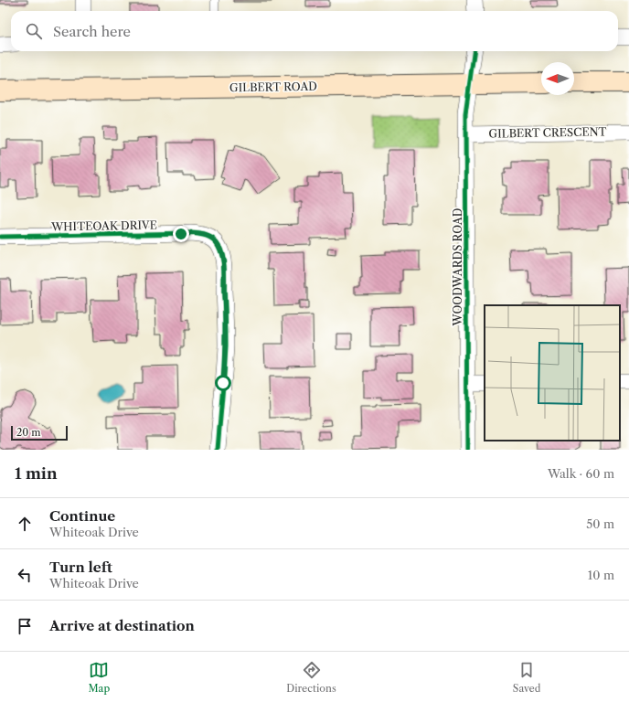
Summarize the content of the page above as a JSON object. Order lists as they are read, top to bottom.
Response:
{
  "streets": {
    "main road": ["GILBERT ROAD"],
    "street": ["GILBERT CRESCENT", "WHITEOAK DRIVE", "WOODWARDS ROAD"]
  },
  "crossings": [
    ["GILBERT ROAD", "WOODWARDS ROAD"],
    ["GILBERT CRESCENT", "WOODWARDS ROAD"]
  ],
  "scale_bar": "20 m",
  "north": "left",
  "page": {
    "search": "Search here",
    "scale": "20 m",
    "heading": ["1 min", "Walk · 60 m"],
    "list": [
      ["Continue", "Whiteoak Drive", "50 m"],
      ["Turn left", "Whiteoak Drive", "10 m"],
      "Arrive at destination"
    ],
    "nav": ["Map", "Directions", "Saved"]
  }
}
